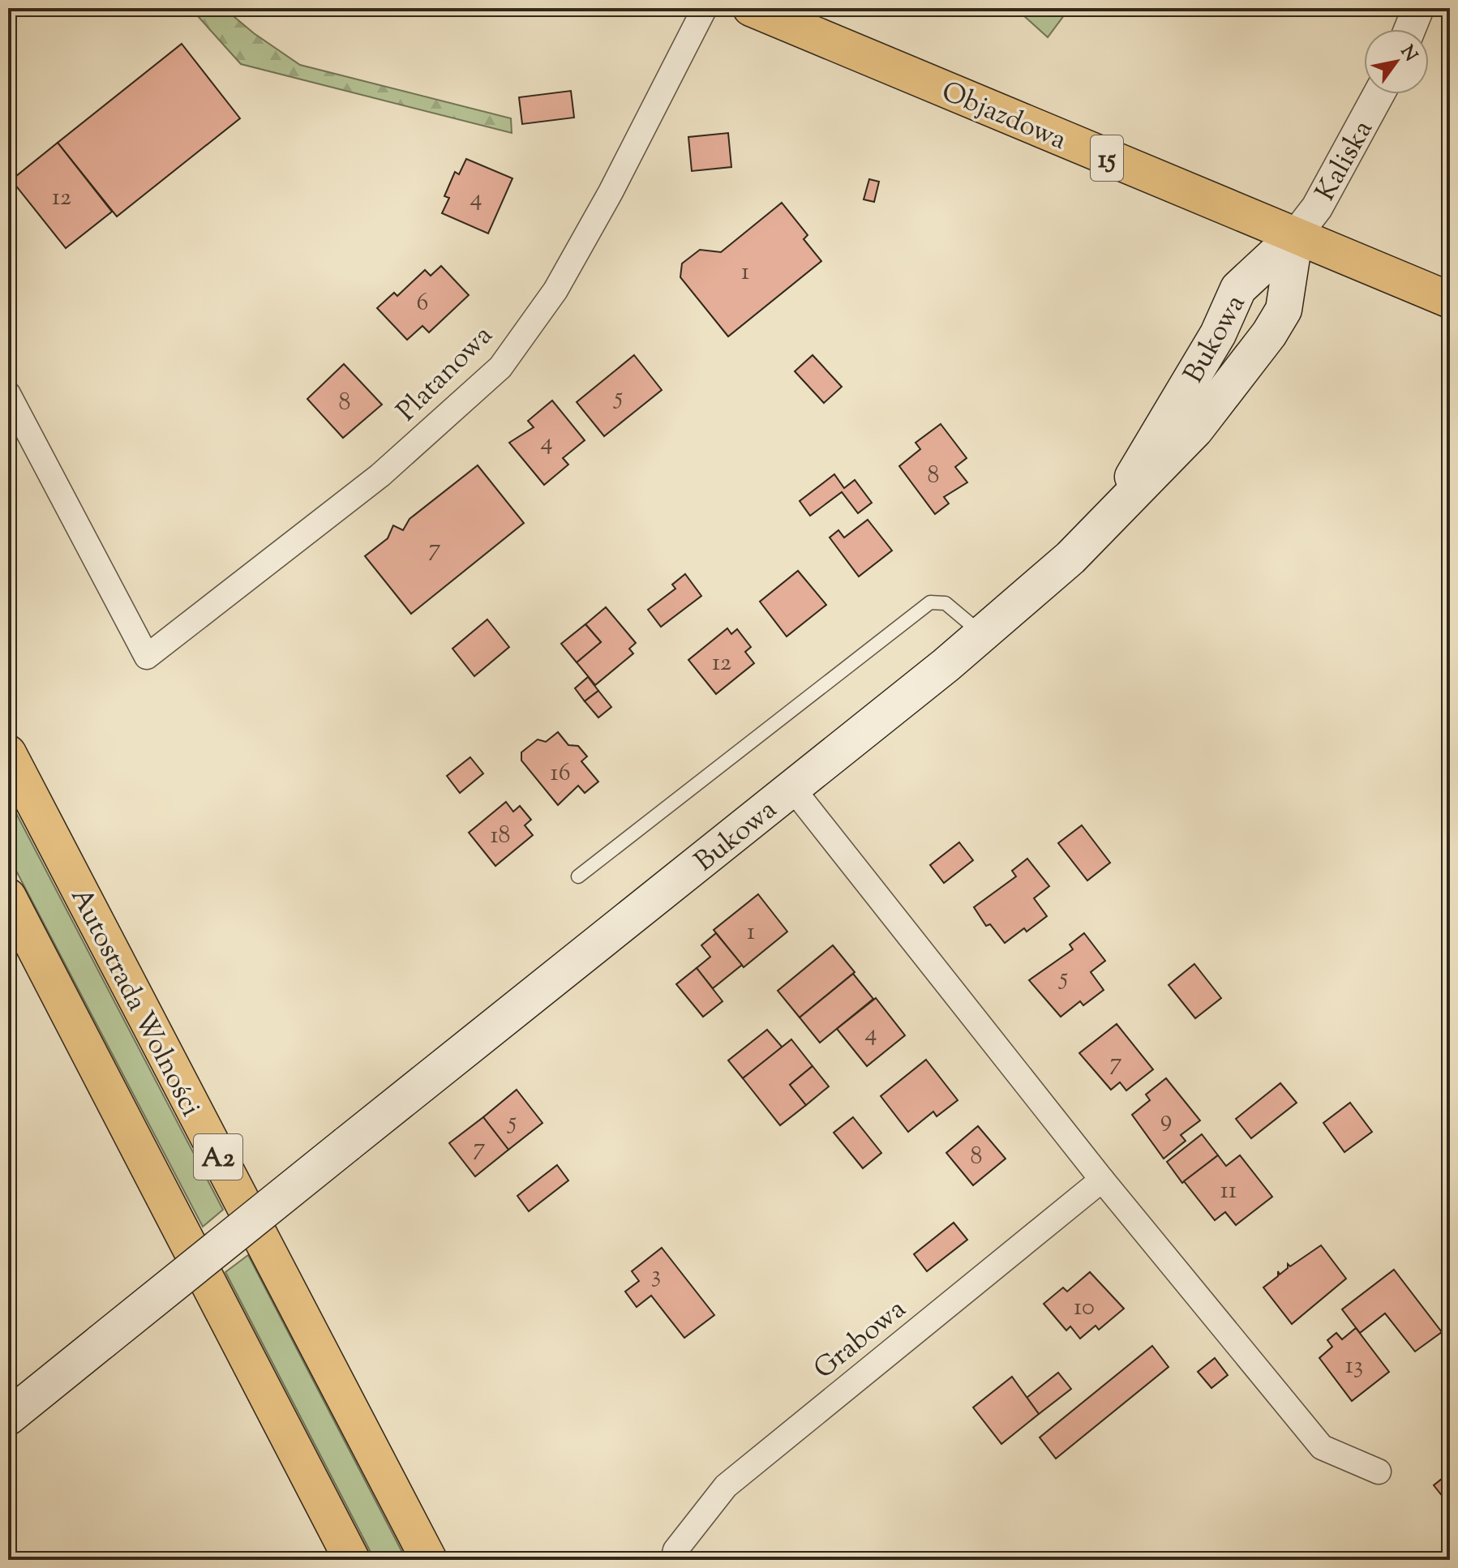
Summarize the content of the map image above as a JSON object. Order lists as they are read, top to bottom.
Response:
{
  "streets": {
    "main road": [
      "Objazdowa",
      "15",
      "Bukowa",
      "Autostrada Wolności",
      "A2"
    ],
    "street": ["Kaliska", "Platanowa", "Grabowa"]
  },
  "crossings": [
    ["Objazdowa", "15"],
    ["Objazdowa", "Kaliska"],
    ["Objazdowa", "Bukowa"],
    ["15", "Kaliska"],
    ["15", "Bukowa"],
    ["Kaliska", "Bukowa"]
  ],
  "house_numbers": [
    "12",
    "4",
    "1",
    "6",
    "5",
    "8",
    "4",
    "8",
    "7",
    "12",
    "16",
    "18",
    "1",
    "5",
    "4",
    "7",
    "9",
    "5",
    "7",
    "8",
    "11",
    "3",
    "10",
    "13"
  ],
  "north": "top right"
}
